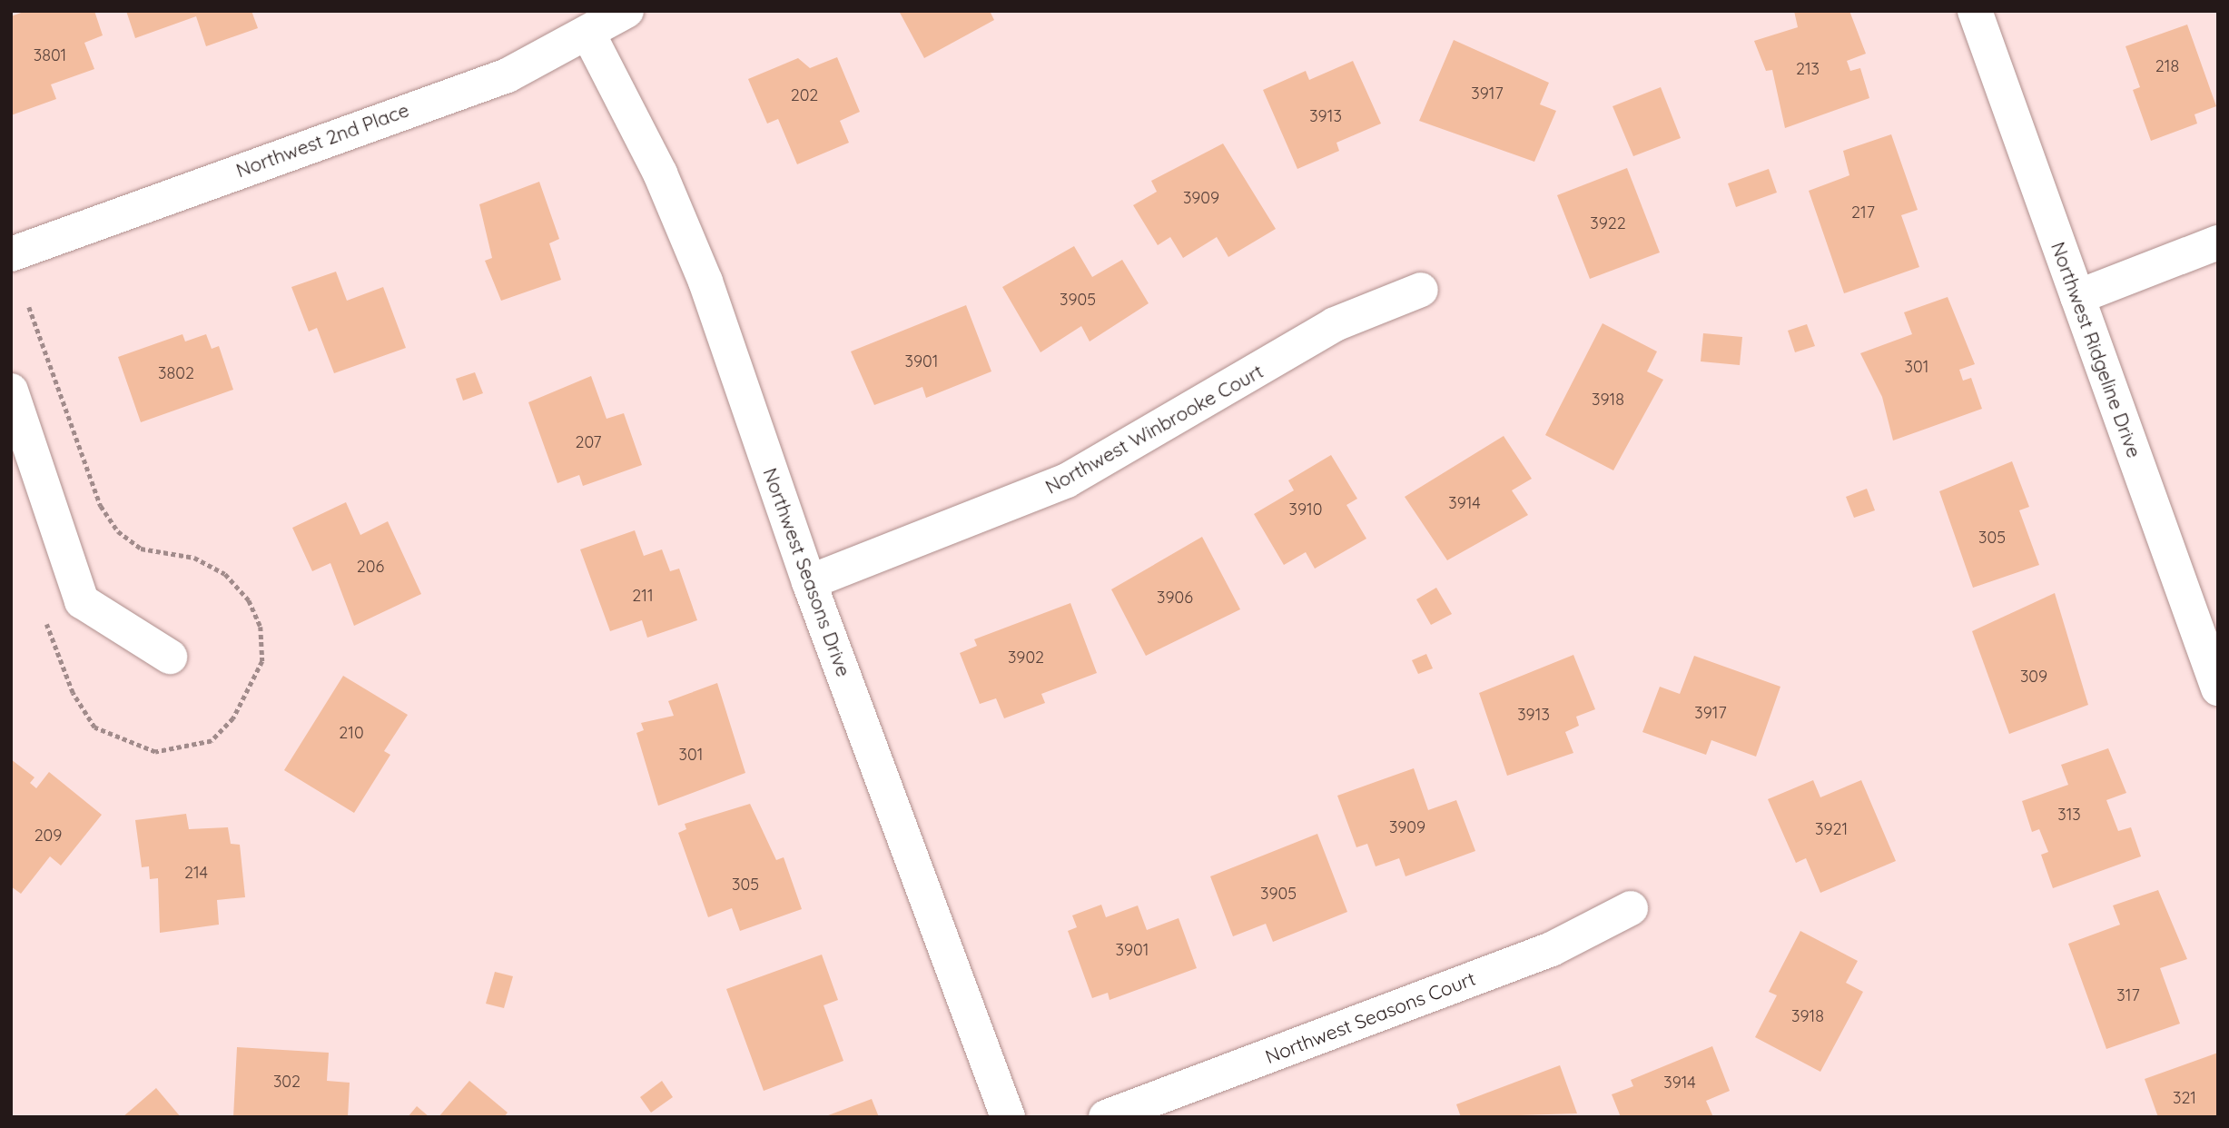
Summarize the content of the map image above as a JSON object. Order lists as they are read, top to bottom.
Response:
{
  "streets": {
    "street": [
      "Northwest 2nd Place",
      "Northwest Ridgeline Drive",
      "Northwest Winbrooke Court",
      "Northwest Seasons Drive",
      "Northwest Seasons Court"
    ]
  },
  "crossings": [
    ["Northwest 2nd Place", "Northwest Seasons Drive"],
    ["Northwest Winbrooke Court", "Northwest Seasons Drive"]
  ],
  "house_numbers": [
    "3801",
    "218",
    "213",
    "3917",
    "202",
    "3913",
    "3909",
    "217",
    "3922",
    "3905",
    "3901",
    "301",
    "3802",
    "3918",
    "207",
    "3914",
    "3910",
    "305",
    "206",
    "211",
    "3906",
    "3902",
    "309",
    "3917",
    "3913",
    "210",
    "301",
    "313",
    "3909",
    "3921",
    "209",
    "214",
    "305",
    "3905",
    "3901",
    "317",
    "3918",
    "302",
    "3914",
    "321"
  ]
}
